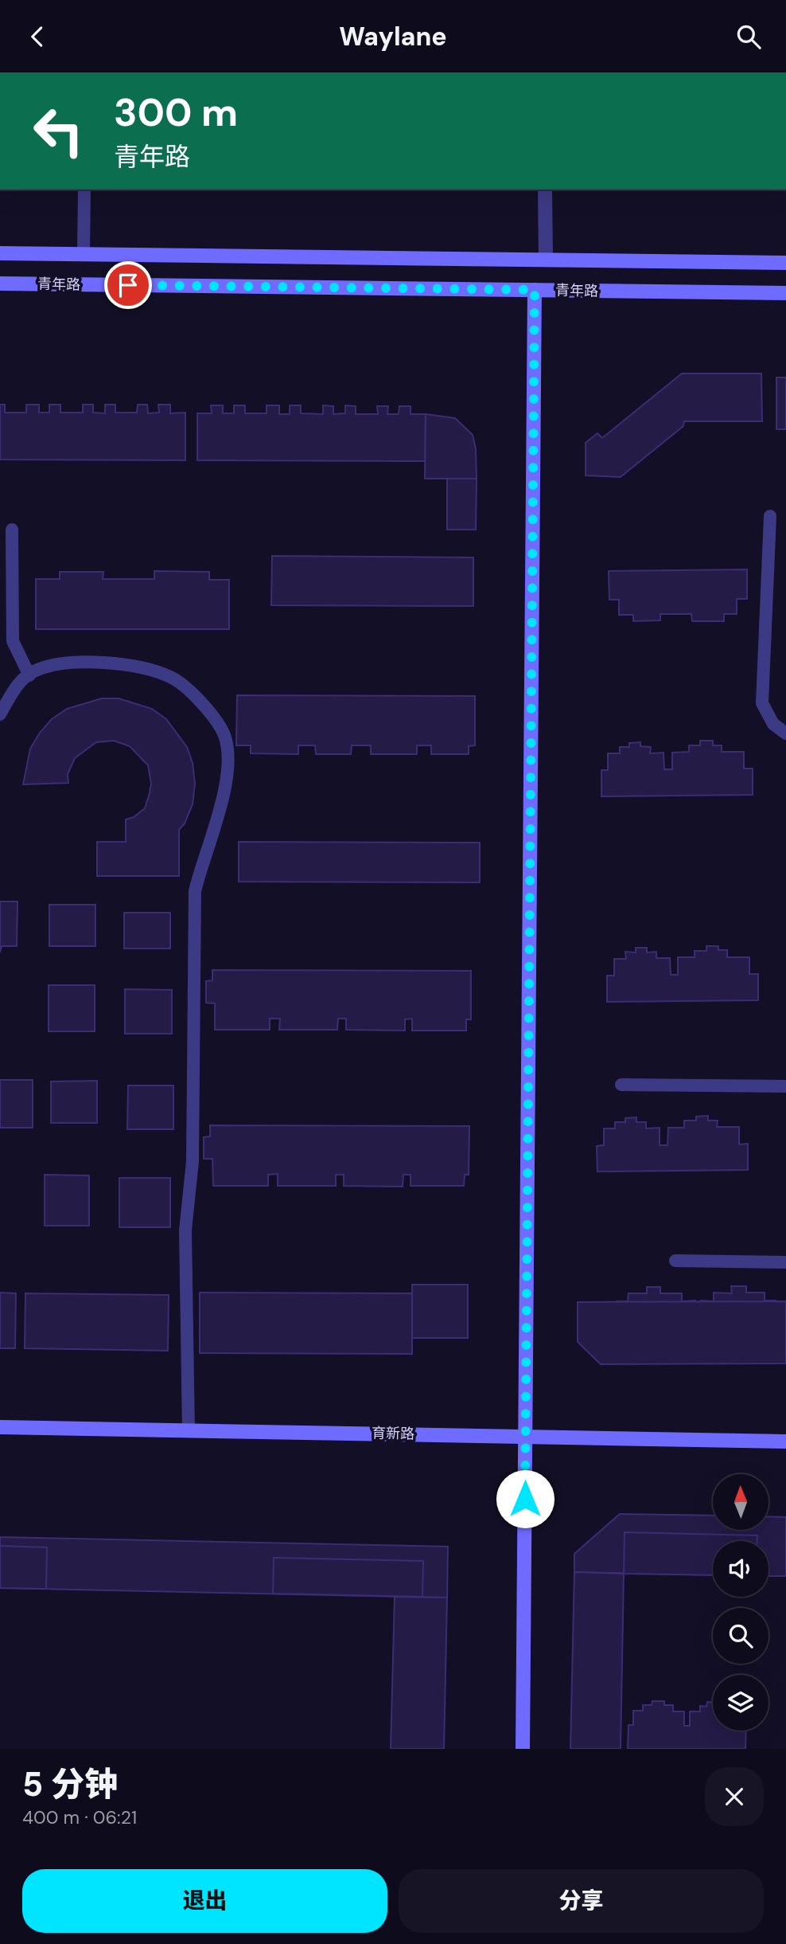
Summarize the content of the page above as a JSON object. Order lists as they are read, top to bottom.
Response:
{
  "streets": {
    "street": ["青年路", "育新路"]
  },
  "north": "top",
  "page": {
    "header": "Waylane",
    "turn": ["300 m", "青年路"],
    "heading": ["5 分钟", "400 m · 06:21"],
    "buttons": ["退出", "分享"]
  }
}
